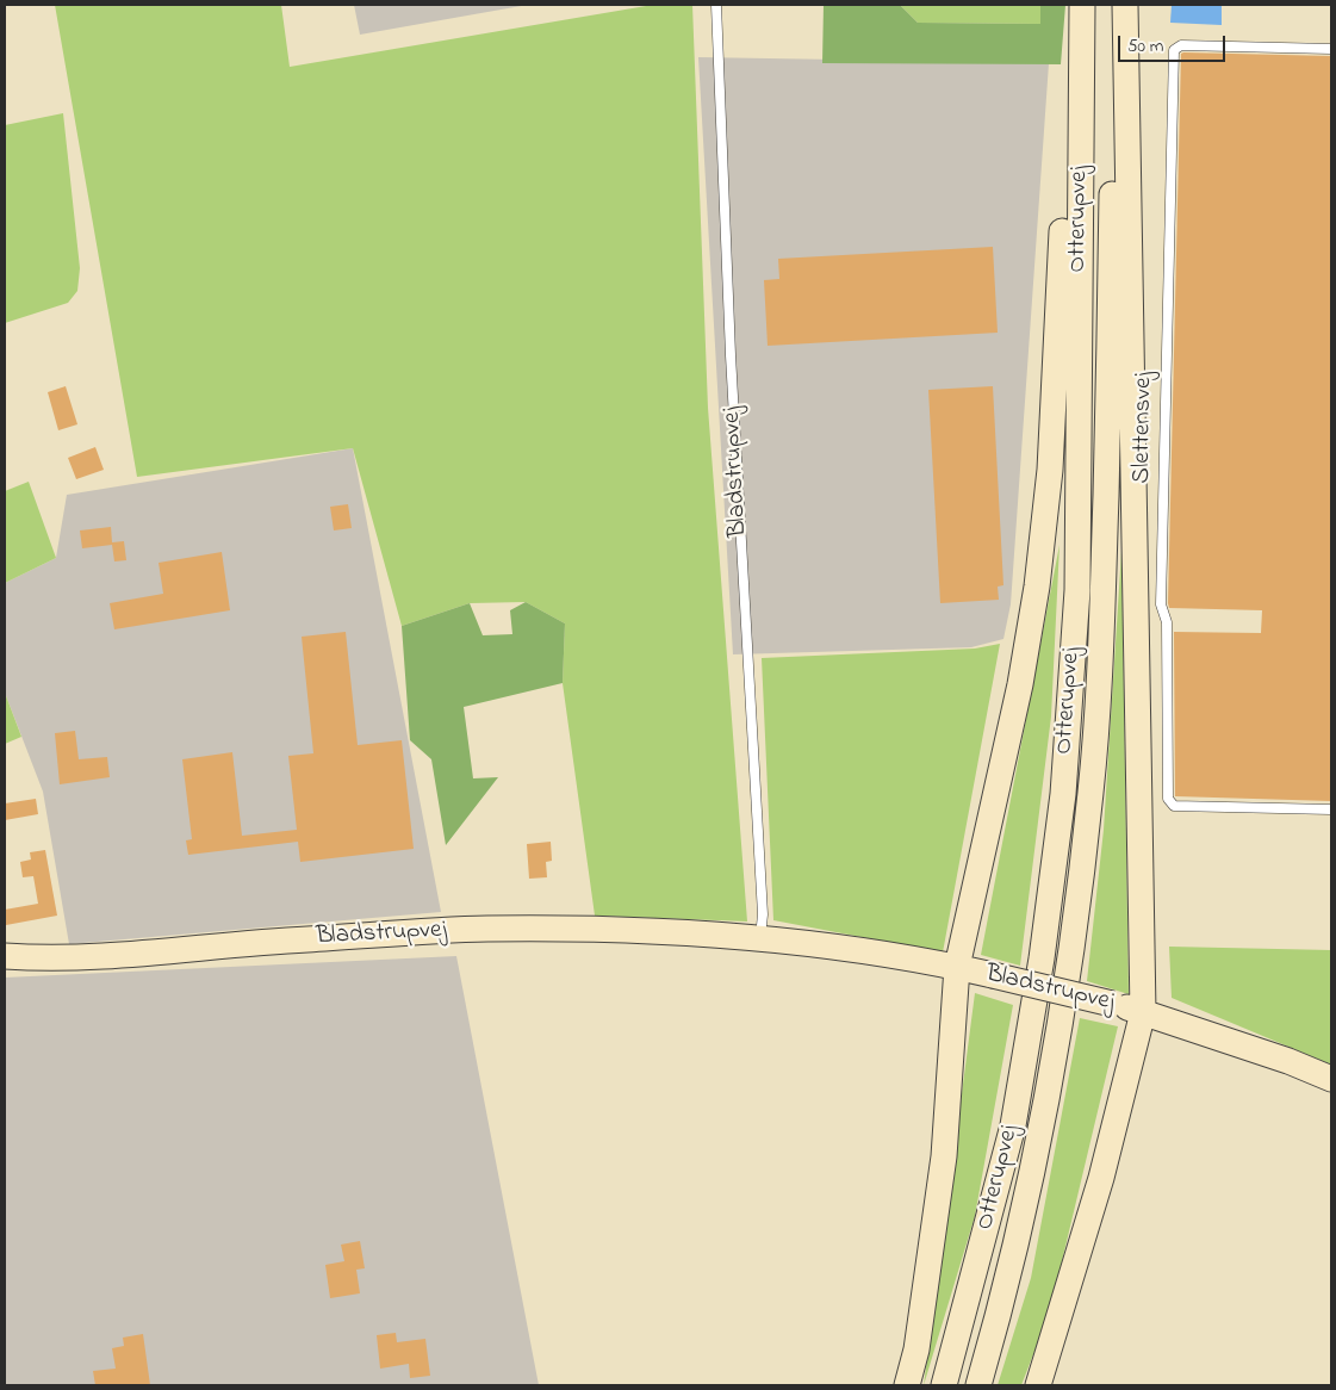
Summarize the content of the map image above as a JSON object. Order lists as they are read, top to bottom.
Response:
{
  "streets": {
    "main road": ["Otterupvej", "Bladstrupvej"],
    "lane": ["Slettensvej"]
  },
  "scale_bar": "50 m"
}
